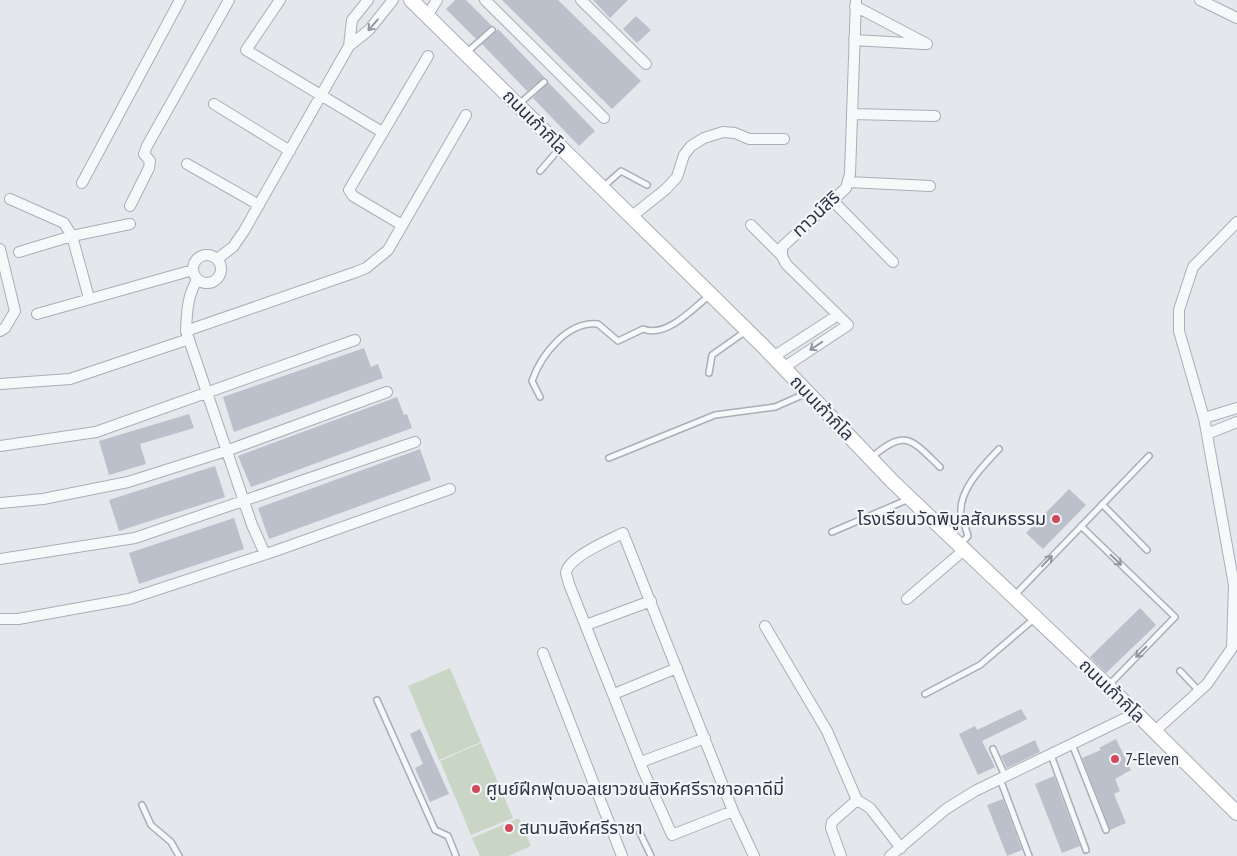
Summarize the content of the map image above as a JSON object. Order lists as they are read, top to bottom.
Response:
{
  "streets": {
    "main road": ["ถนนเก้ากิโล"],
    "street": ["ทาวน์สิริ"]
  },
  "crossings": [
    ["ถนนเก้ากิโล", "ทาวน์สิริ"]
  ],
  "places": [
    "โรงเรียนวัดพิบูลสัณหธรรม",
    "7-Eleven",
    "ศูนย์ฝีกฟุตบอลเยาวชนสิงห์ศรีราชาอคาดีมี่",
    "สนามสิงห์ศรีราชา"
  ]
}
